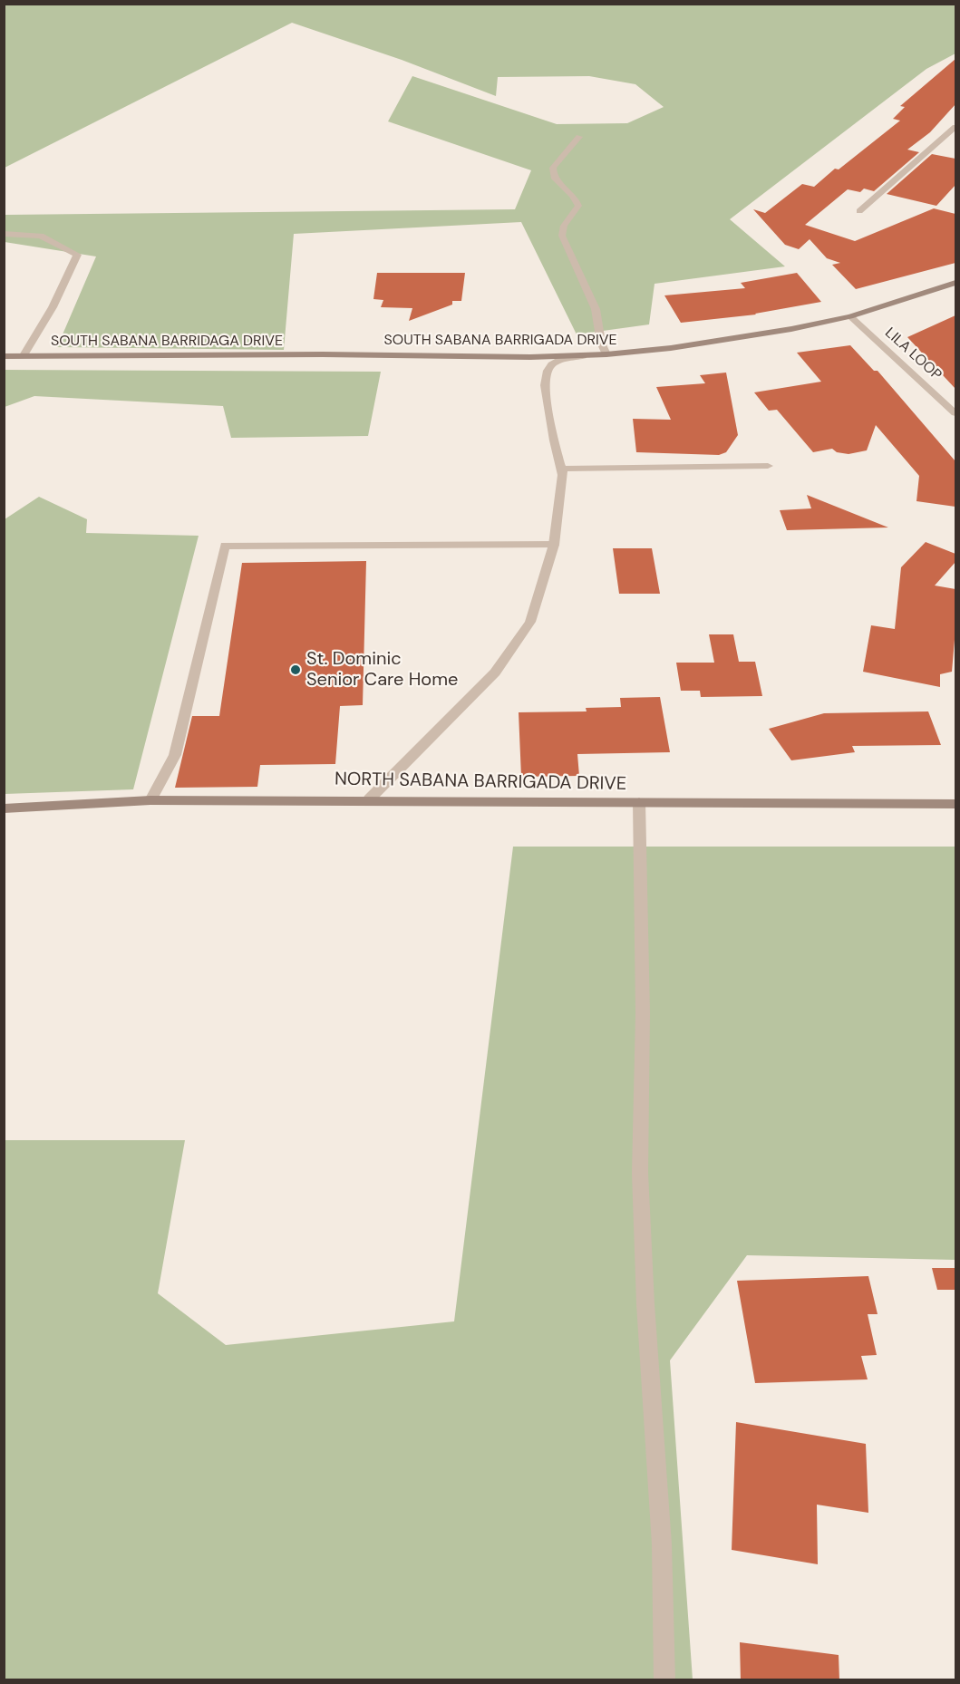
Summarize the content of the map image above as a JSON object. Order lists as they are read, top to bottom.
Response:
{
  "streets": {
    "main road": ["SOUTH SABANA BARRIGADA DRIVE", "SOUTH SABANA BARRIDAGA DRIVE", "NORTH SABANA BARRIGADA DRIVE"],
    "street": ["LILA LOOP"]
  },
  "crossings": [
    ["SOUTH SABANA BARRIGADA DRIVE", "SOUTH SABANA BARRIDAGA DRIVE"],
    ["SOUTH SABANA BARRIGADA DRIVE", "LILA LOOP"]
  ],
  "places": ["St. Dominic Senior Care Home"]
}
